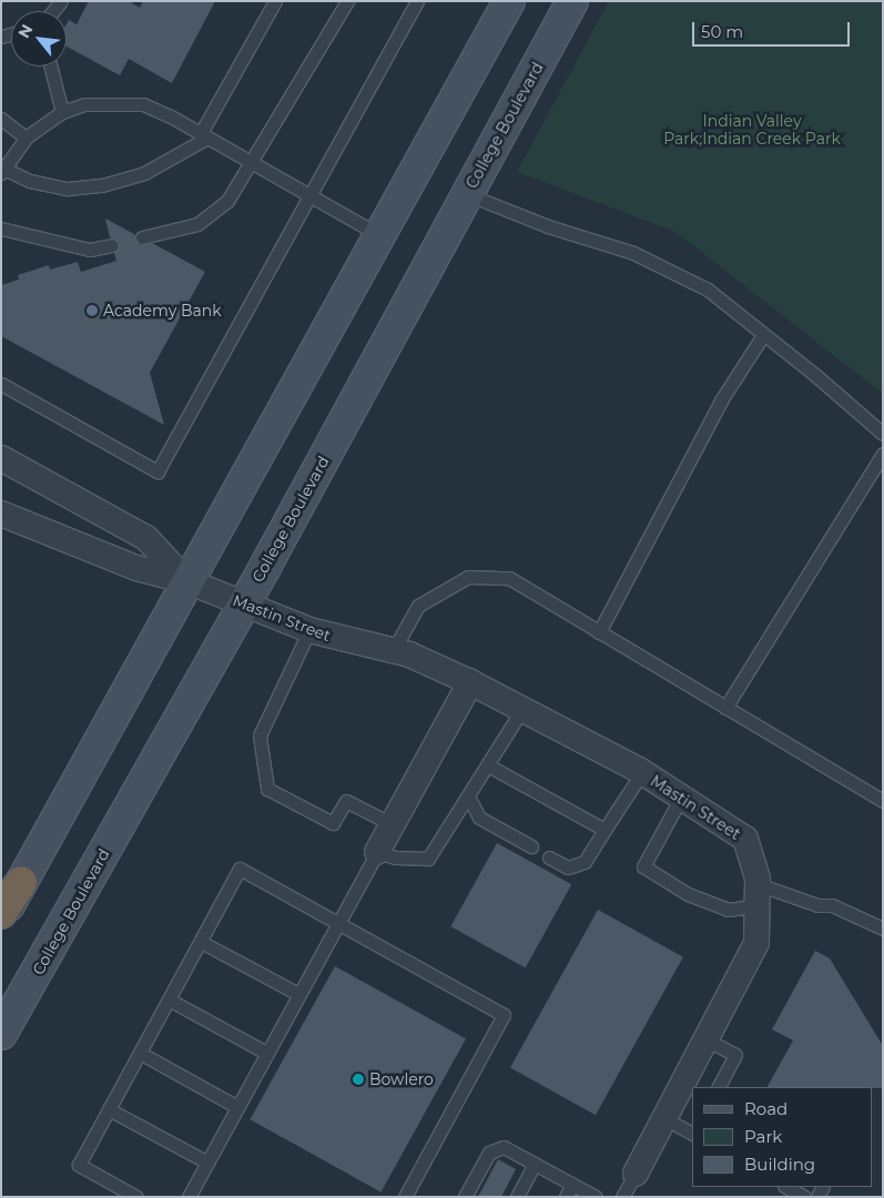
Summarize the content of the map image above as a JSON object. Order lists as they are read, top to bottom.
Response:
{
  "streets": {
    "main road": ["College Boulevard"],
    "street": ["Mastin Street"]
  },
  "crossings": [
    ["College Boulevard", "Mastin Street"]
  ],
  "parks": ["Indian Valley Park;Indian Creek Park"],
  "places": ["Academy Bank", "Bowlero"],
  "legend": ["Road", "Park", "Building"],
  "scale_bar": "50 m",
  "north": "top left"
}
